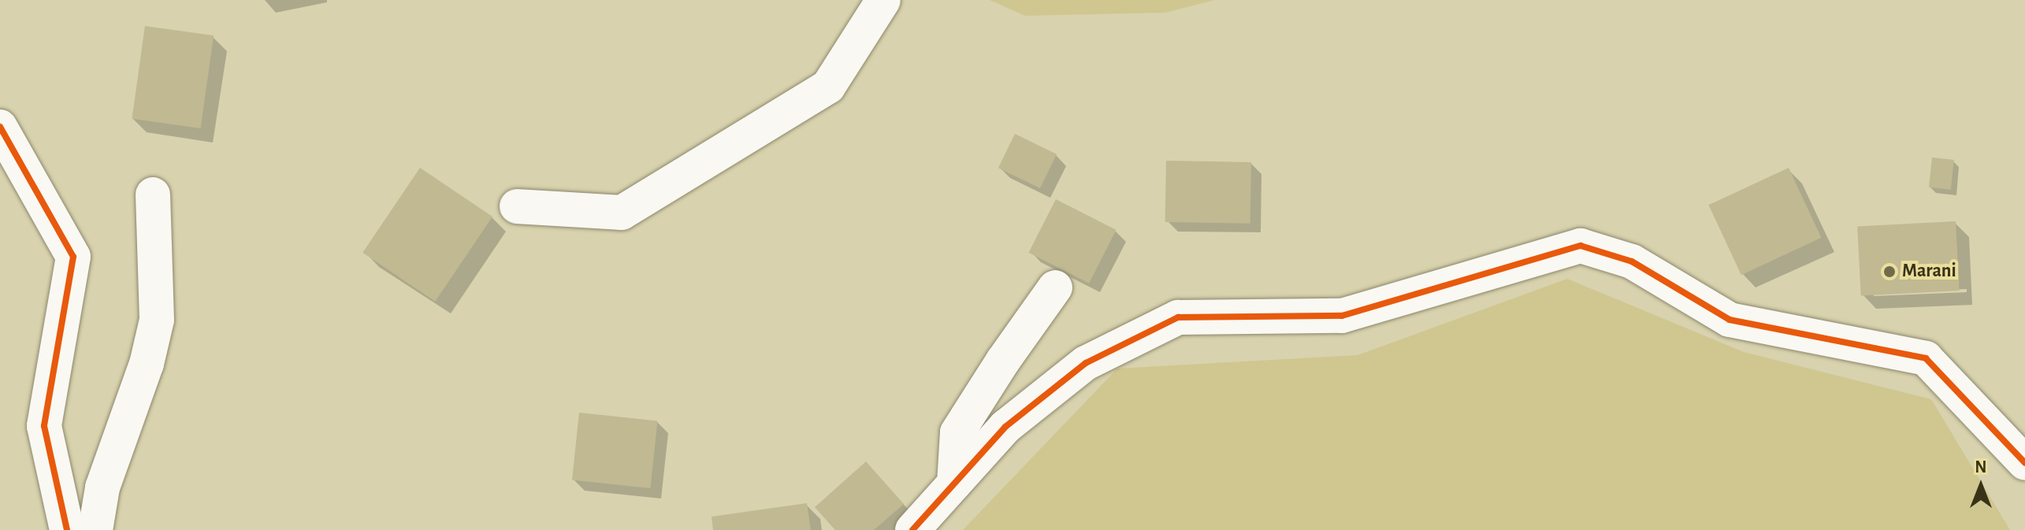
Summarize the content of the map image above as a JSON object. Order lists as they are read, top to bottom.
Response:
{
  "places": ["Marani"],
  "north": "top"
}
